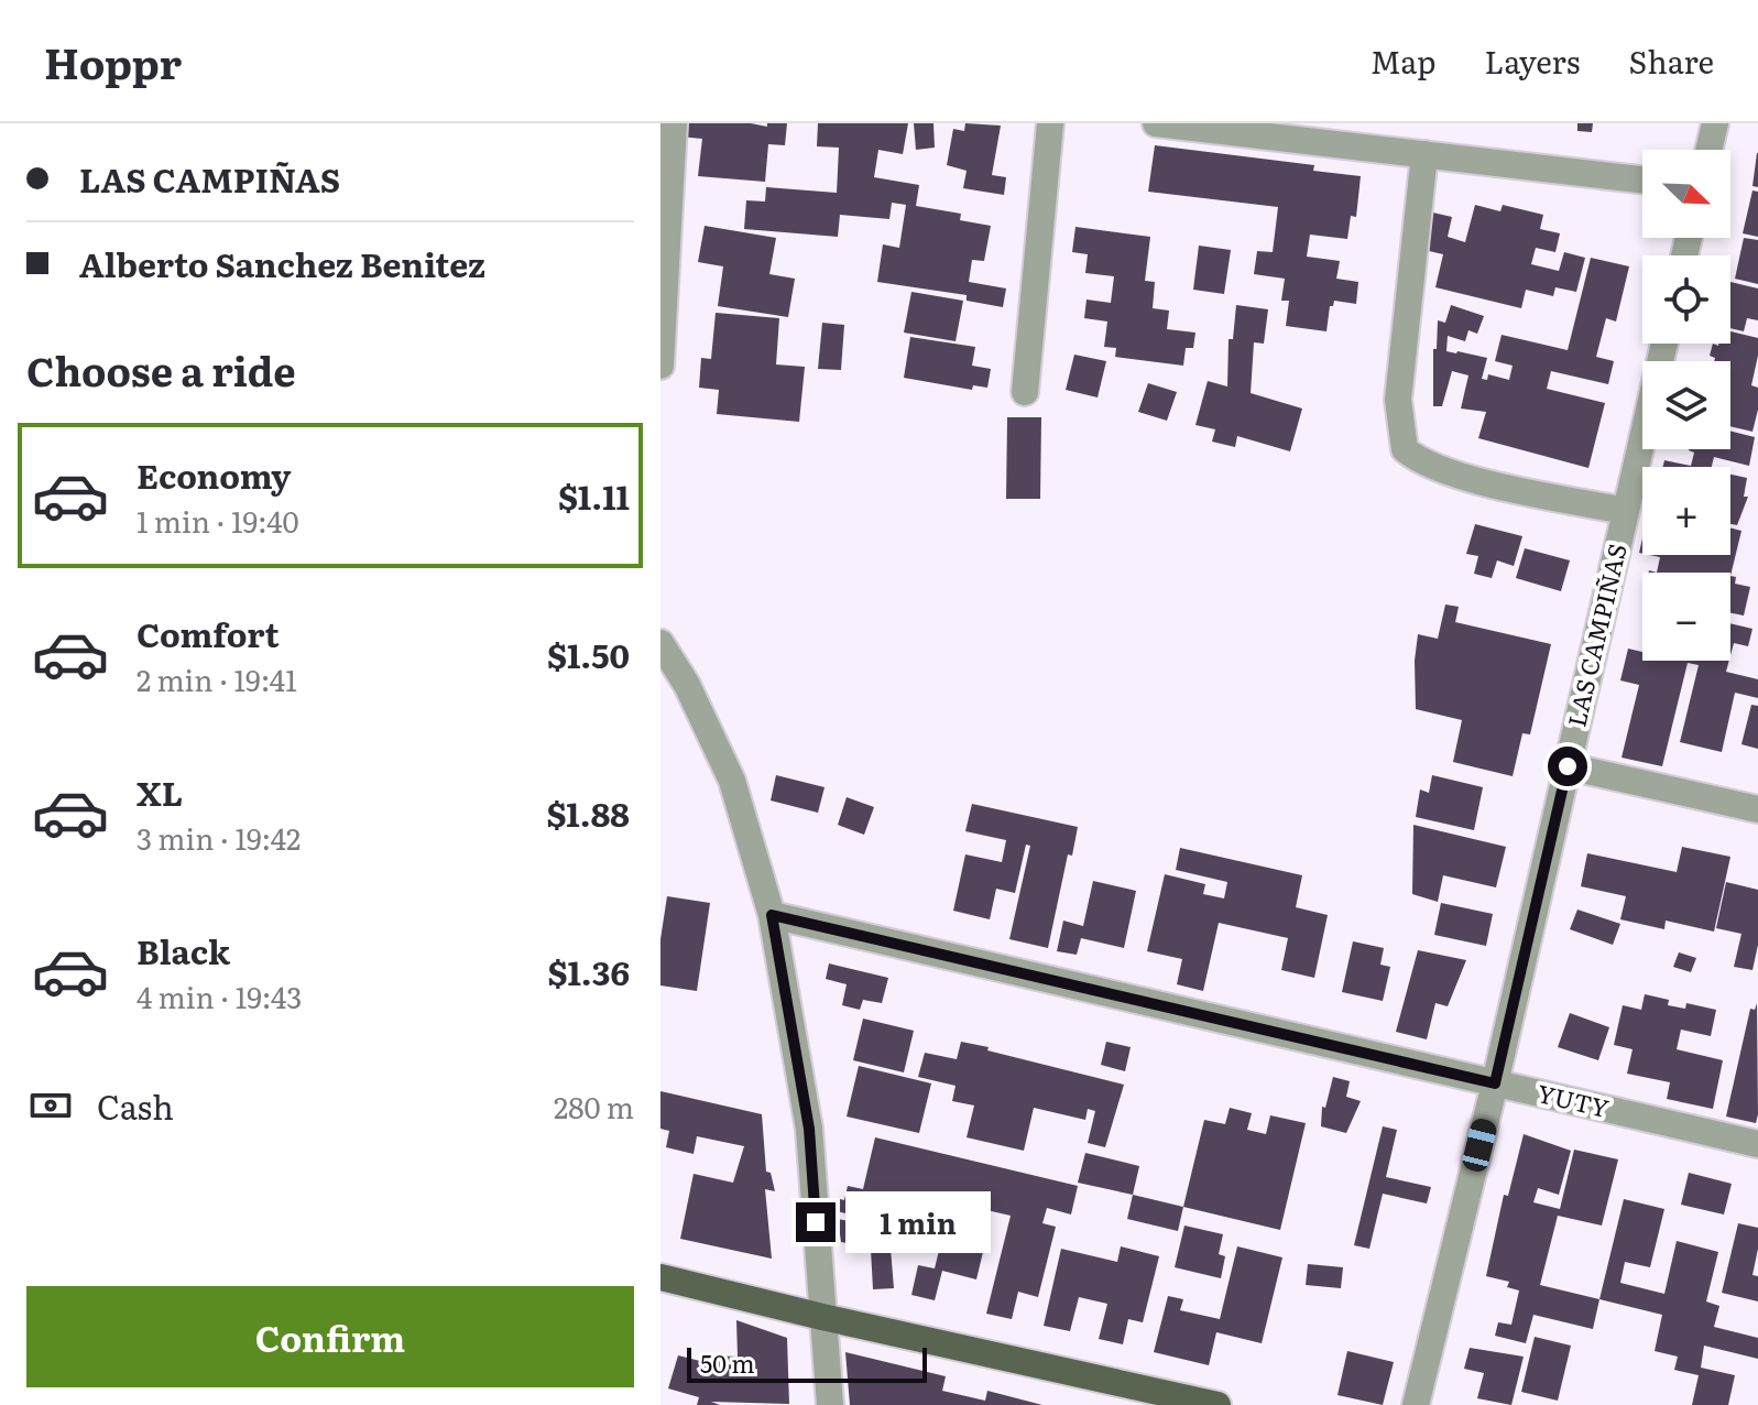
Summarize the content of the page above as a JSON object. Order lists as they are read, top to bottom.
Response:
{
  "streets": {
    "street": ["LAS CAMPIÑAS", "YUTY"]
  },
  "crossings": [
    ["LAS CAMPIÑAS", "YUTY"]
  ],
  "scale_bar": "50 m",
  "north": "bottom right",
  "page": {
    "header": "Hoppr",
    "nav": ["Map", "Layers", "Share"],
    "banner": ["LAS CAMPIÑAS", "Alberto Sanchez Benitez"],
    "map_buttons": ["+", "−"],
    "heading": "Choose a ride",
    "list": [
      {
        "name": "Economy",
        "note": "1 min · 19:40",
        "value": "$1.11"
      },
      {
        "name": "Comfort",
        "note": "2 min · 19:41",
        "value": "$1.50"
      },
      {
        "name": "XL",
        "note": "3 min · 19:42",
        "value": "$1.88"
      },
      {
        "name": "Black",
        "note": "4 min · 19:43",
        "value": "$1.36"
      }
    ],
    "pay": ["Cash", "280 m"],
    "bubble": "1 min",
    "buttons": "Confirm",
    "scale": "50 m"
  }
}
